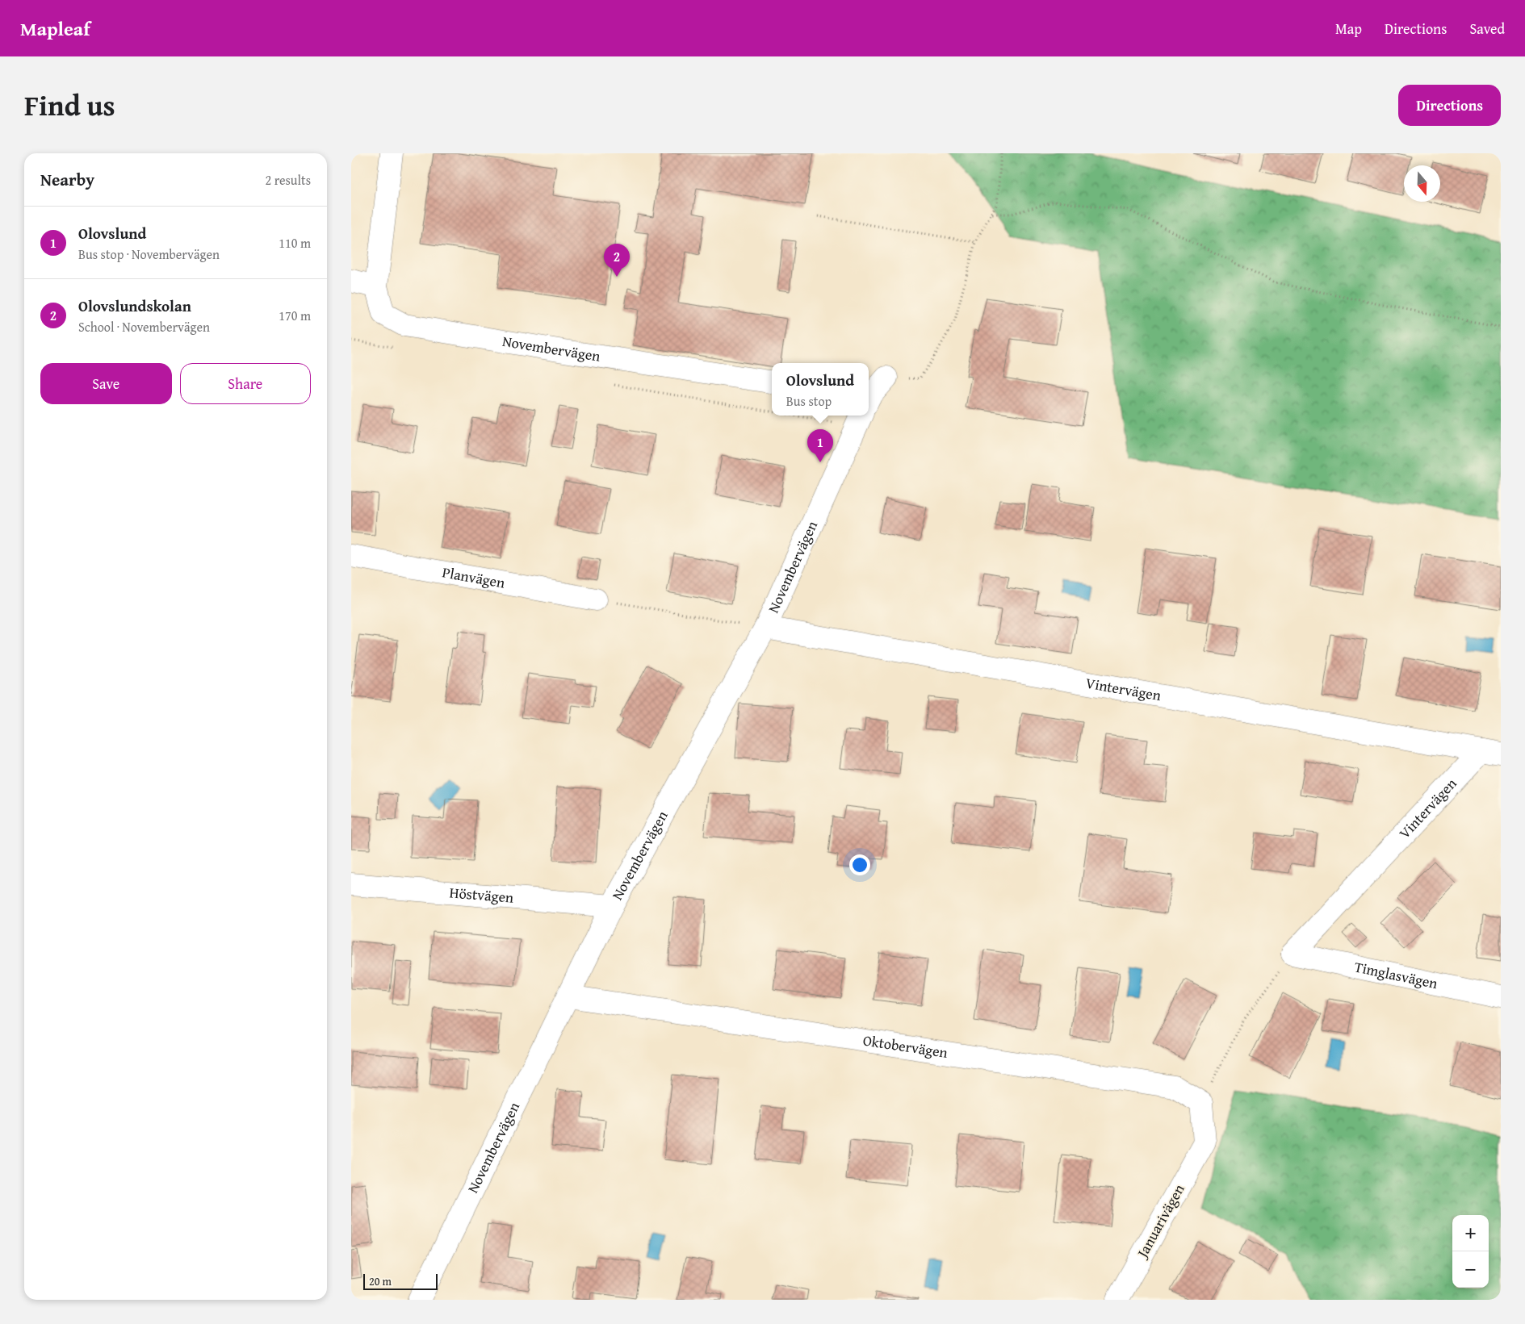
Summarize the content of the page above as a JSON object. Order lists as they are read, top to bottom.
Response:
{
  "streets": {
    "street": [
      "Novembervägen",
      "Planvägen",
      "Vintervägen",
      "Höstvägen",
      "Timglasvägen",
      "Oktobervägen",
      "Januarivägen"
    ]
  },
  "crossings": [
    ["Novembervägen", "Vintervägen"],
    ["Novembervägen", "Höstvägen"],
    ["Novembervägen", "Oktobervägen"],
    ["Vintervägen", "Timglasvägen"],
    ["Oktobervägen", "Januarivägen"]
  ],
  "scale_bar": "20 m",
  "north": "bottom",
  "page": {
    "header": "Mapleaf",
    "nav": ["Map", "Directions", "Saved"],
    "title": "Find us",
    "buttons": [
      "Directions",
      ["Save", "Share"]
    ],
    "heading": ["Nearby", "2 results"],
    "list": [
      {
        "mark": "1",
        "name": "Olovslund",
        "note": "Bus stop · Novembervägen",
        "value": "110 m"
      },
      {
        "mark": "2",
        "name": "Olovslundskolan",
        "note": "School · Novembervägen",
        "value": "170 m"
      }
    ],
    "pins": ["2", "1"],
    "popup": ["Olovslund", "Bus stop"],
    "map_buttons": ["+", "−"],
    "scale": "20 m"
  }
}
